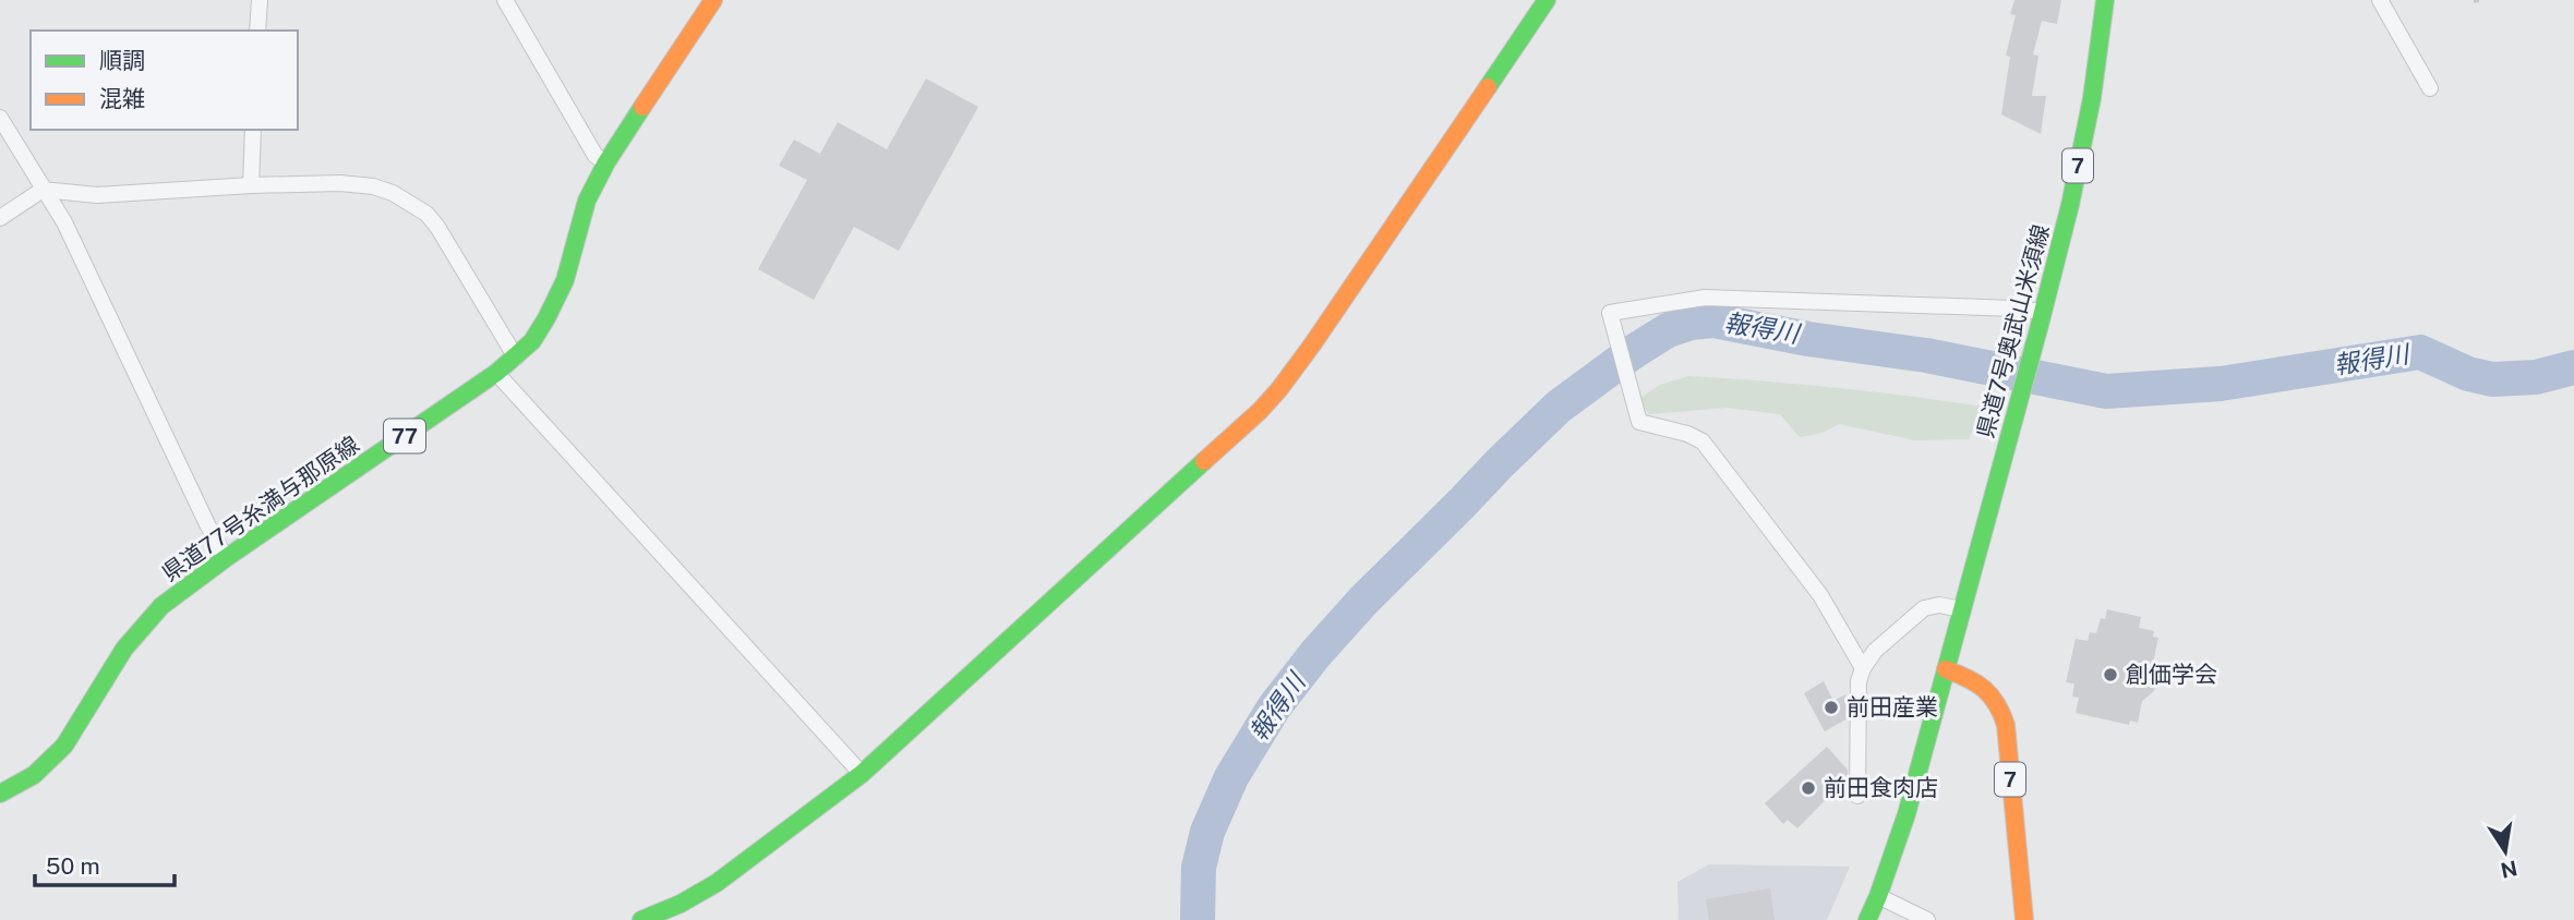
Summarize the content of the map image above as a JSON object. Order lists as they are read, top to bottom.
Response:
{
  "streets": {
    "main road": [
      "7",
      "県道7号奥武山米須線",
      "77",
      "県道77号糸満与那原線"
    ]
  },
  "crossings": [
    ["7", "県道7号奥武山米須線"]
  ],
  "water": ["報得川"],
  "places": ["創価学会", "前田産業", "前田食肉店"],
  "legend": ["順調", "混雑"],
  "scale_bar": "50 m",
  "north": "bottom"
}
